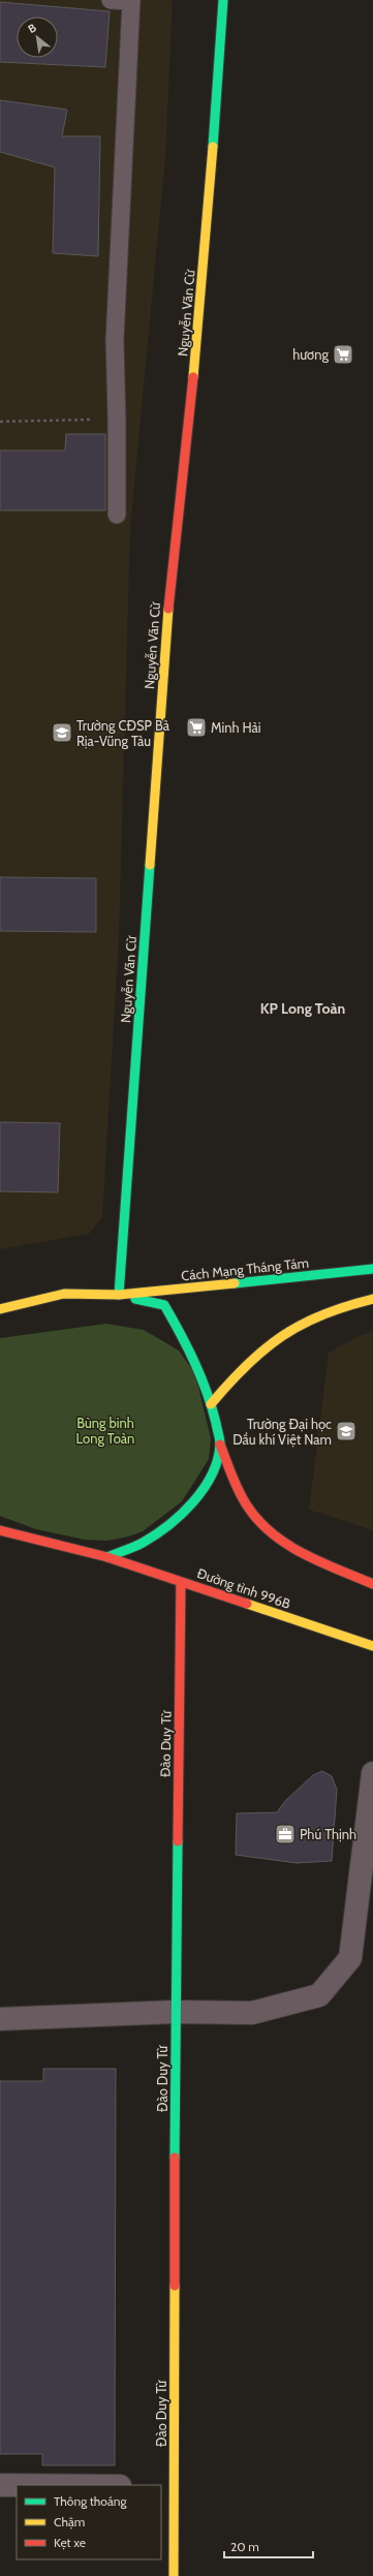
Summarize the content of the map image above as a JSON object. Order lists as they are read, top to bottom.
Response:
{
  "streets": {
    "main road": [
      "Nguyễn Văn Cừ",
      "Cách Mạng Tháng Tám",
      "Đường tỉnh 996B",
      "Đào Duy Từ"
    ]
  },
  "crossings": [
    ["Nguyễn Văn Cừ", "Cách Mạng Tháng Tám"],
    ["Đường tỉnh 996B", "Đào Duy Từ"]
  ],
  "districts": ["KP Long Toàn"],
  "parks": ["Bùng binh Long Toàn"],
  "places": {
    "supermarket": ["hương", "Minh Hải"],
    "school or university": ["Trường CĐSP Bà Rịa-Vũng Tàu", "Trường Đại học Dầu khí Việt Nam"],
    "office": ["Phú Thịnh"]
  },
  "legend": ["Thông thoáng", "Chậm", "Kẹt xe"],
  "scale_bar": "20 m",
  "north": "top left"
}
